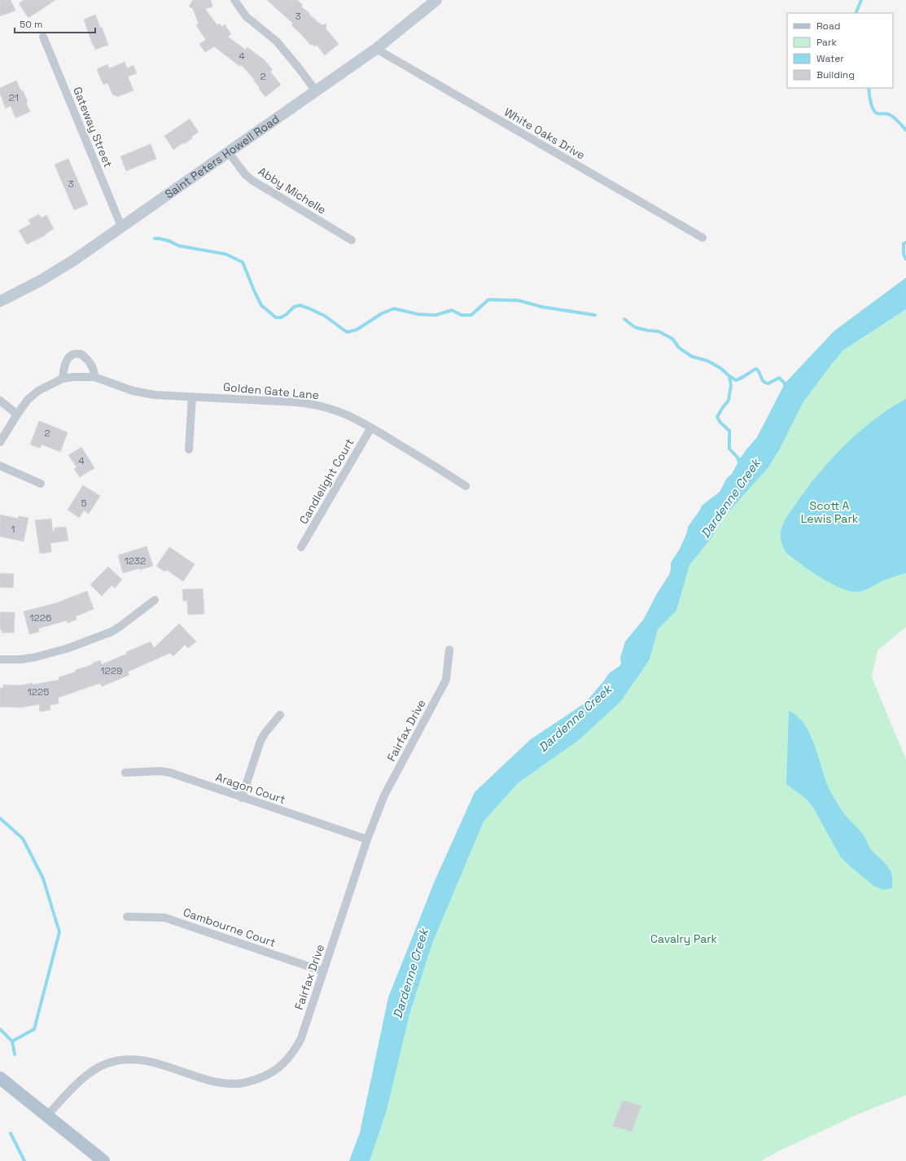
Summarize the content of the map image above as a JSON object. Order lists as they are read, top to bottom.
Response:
{
  "streets": {
    "main road": ["Saint Peters Howell Road"],
    "street": [
      "Gateway Street",
      "White Oaks Drive",
      "Abby Michelle",
      "Golden Gate Lane",
      "Candlelight Court",
      "Fairfax Drive",
      "Aragon Court",
      "Cambourne Court"
    ]
  },
  "crossings": [
    ["Gateway Street", "Saint Peters Howell Road"],
    ["White Oaks Drive", "Saint Peters Howell Road"],
    ["Saint Peters Howell Road", "Abby Michelle"],
    ["Golden Gate Lane", "Candlelight Court"],
    ["Fairfax Drive", "Aragon Court"],
    ["Fairfax Drive", "Cambourne Court"]
  ],
  "water": ["Dardenne Creek"],
  "parks": ["Scott A Lewis Park", "Cavalry Park"],
  "house_numbers": [
    "3",
    "4",
    "2",
    "21",
    "3",
    "2",
    "4",
    "5",
    "1",
    "1232",
    "1226",
    "1229",
    "1225"
  ],
  "legend": [
    "Road",
    "Park",
    "Water",
    "Building"
  ],
  "scale_bar": "50 m"
}
